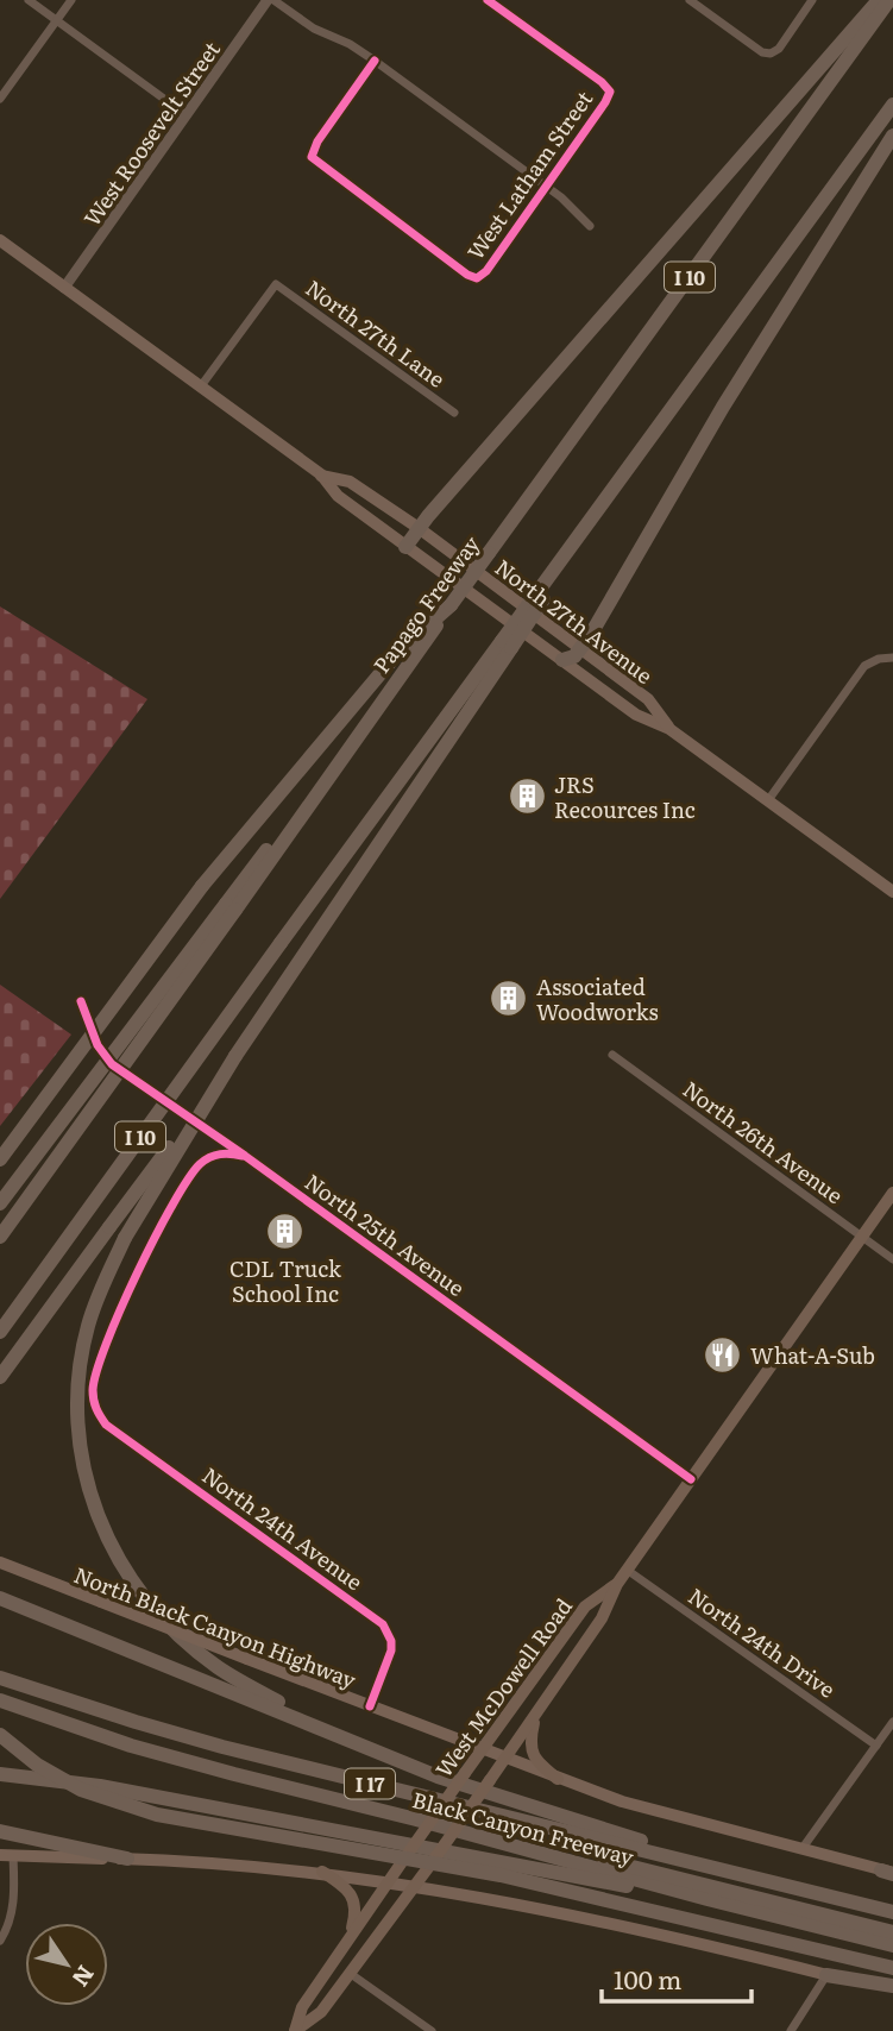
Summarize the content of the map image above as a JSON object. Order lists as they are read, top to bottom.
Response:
{
  "streets": {
    "highway": [
      "I 10",
      "Papago Freeway",
      "I 17",
      "Black Canyon Freeway"
    ],
    "main road": ["North 27th Avenue", "North Black Canyon Highway", "West McDowell Road"],
    "street": [
      "West Roosevelt Street",
      "West Latham Street",
      "North 27th Lane",
      "North 26th Avenue",
      "North 25th Avenue",
      "North 24th Avenue",
      "North 24th Drive"
    ]
  },
  "crossings": [
    ["West Roosevelt Street", "North 27th Avenue"],
    ["North 27th Lane", "North 27th Avenue"],
    ["North 26th Avenue", "West McDowell Road"],
    ["North 25th Avenue", "North 24th Avenue"],
    ["North 25th Avenue", "West McDowell Road"],
    ["North 24th Avenue", "North Black Canyon Highway"],
    ["North Black Canyon Highway", "West McDowell Road"],
    ["North 24th Drive", "West McDowell Road"]
  ],
  "places": {
    "building": ["JRS Recources Inc", "Associated Woodworks", "CDL Truck School Inc"],
    "restaurant": ["What-A-Sub"]
  },
  "scale_bar": "100 m",
  "north": "bottom right"
}
